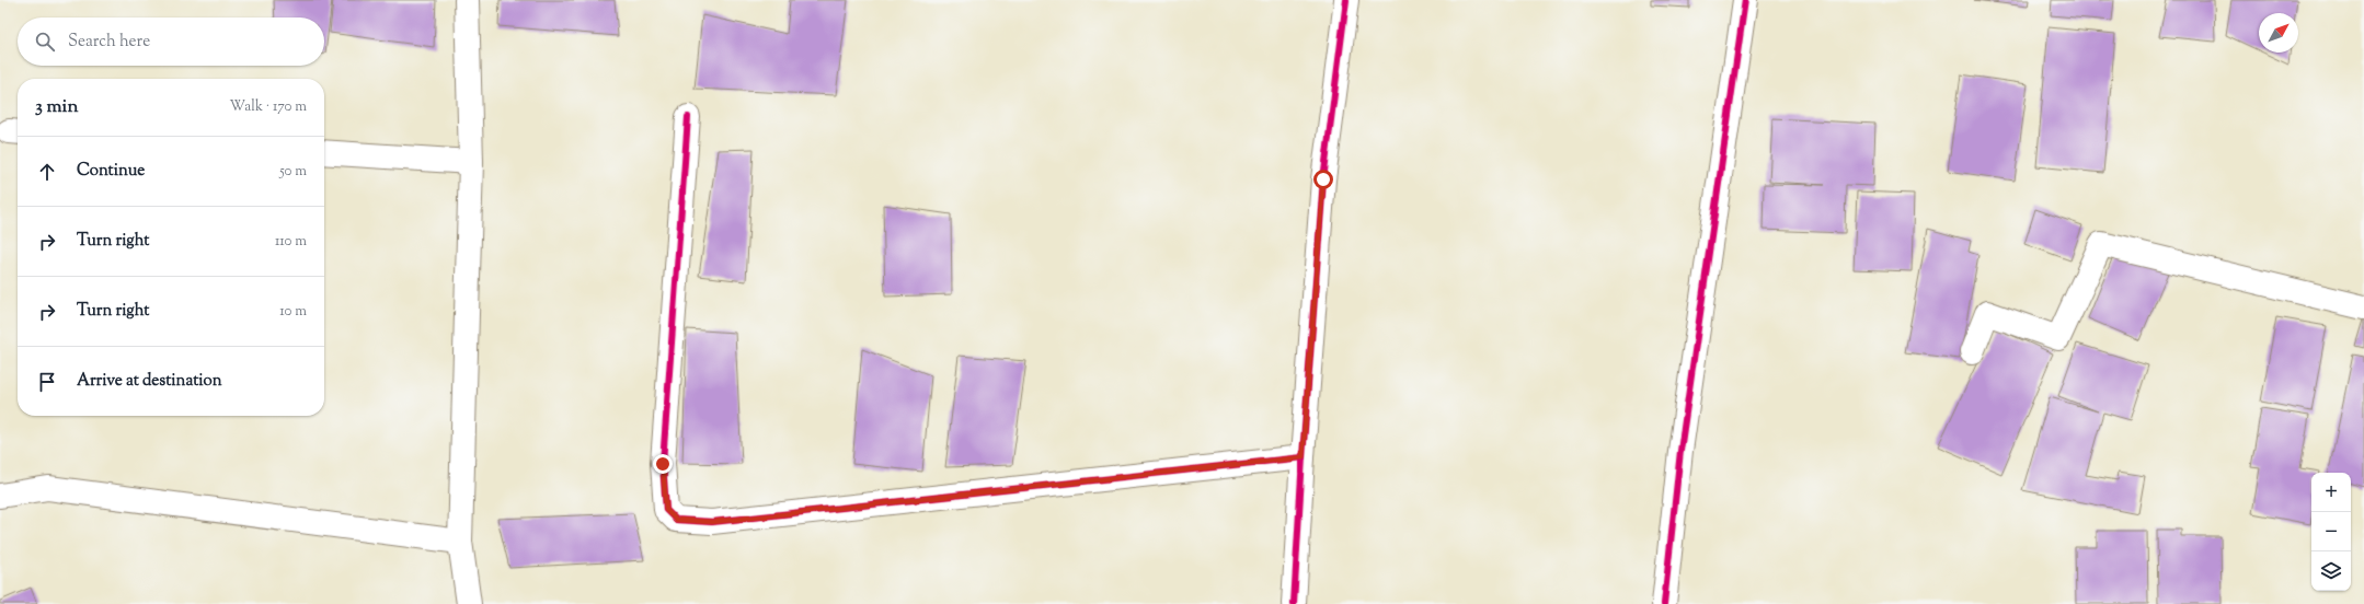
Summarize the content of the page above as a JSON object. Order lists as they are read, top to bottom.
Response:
{
  "north": "top right",
  "page": {
    "search": "Search here",
    "heading": ["3 min", "Walk · 170 m"],
    "list": [
      ["Continue", "50 m"],
      ["Turn right", "110 m"],
      ["Turn right", "10 m"],
      "Arrive at destination"
    ],
    "map_buttons": ["+", "−"]
  }
}
